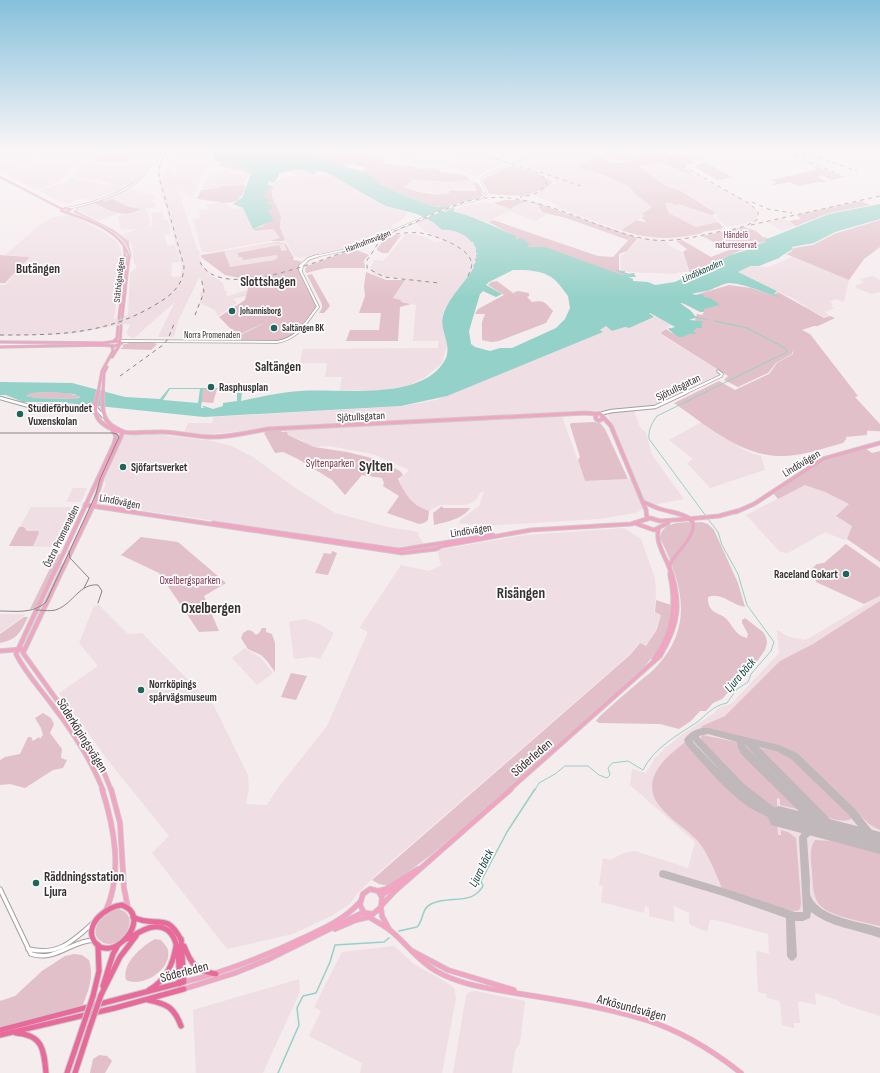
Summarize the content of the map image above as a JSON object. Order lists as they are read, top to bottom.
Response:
{
  "streets": {
    "highway": ["Söderleden"],
    "main road": [
      "Ståthögavägen",
      "Sjötullsgatan",
      "Lindövägen",
      "Östra Promenaden",
      "Söderköpingsvägen",
      "Arkösundsvägen"
    ],
    "street": ["Hanholmsvägen", "Norra Promenaden"]
  },
  "crossings": [
    ["Hanholmsvägen", "Norra Promenaden"],
    ["Sjötullsgatan", "Östra Promenaden"],
    ["Lindövägen", "Östra Promenaden"],
    ["Lindövägen", "Söderleden"],
    ["Östra Promenaden", "Söderköpingsvägen"],
    ["Söderleden", "Arkösundsvägen"]
  ],
  "districts": [
    "Butängen",
    "Slottshagen",
    "Saltängen",
    "Sylten",
    "Risängen",
    "Oxelbergen"
  ],
  "water": ["Lindökanalen", "Ljura bäck"],
  "parks": ["Händelö naturreservat", "Syltenparken", "Oxelbergsparken"],
  "places": [
    "Johannisborg",
    "Saltängen BK",
    "Rasphusplan",
    "Studieförbundet Vuxenskolan",
    "Sjöfartsverket",
    "Raceland Gokart",
    "Norrköpings spårvägsmuseum",
    "Räddningsstation Ljura"
  ]
}
